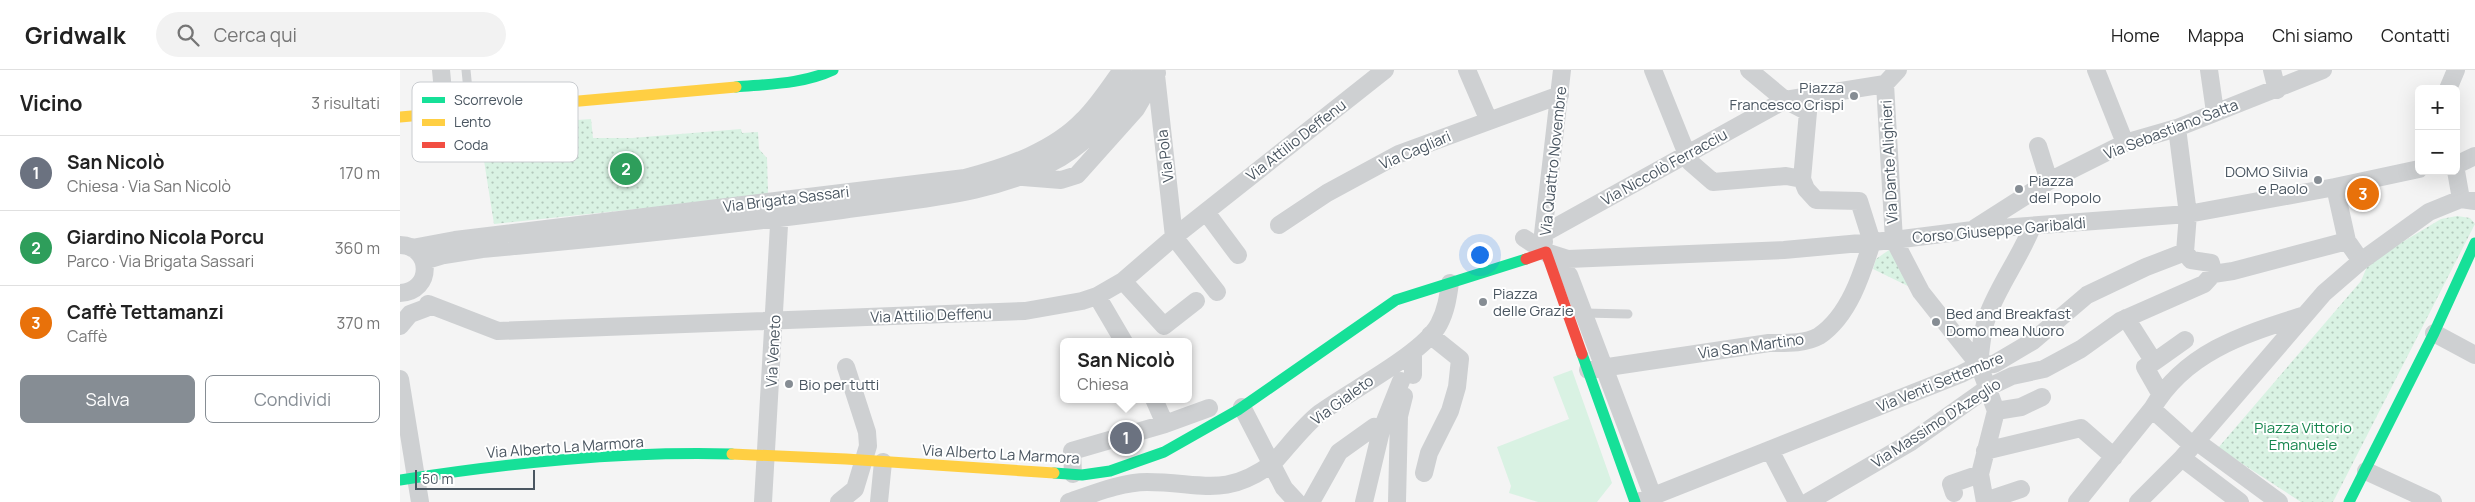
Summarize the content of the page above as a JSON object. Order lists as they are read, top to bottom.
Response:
{
  "streets": {
    "street": [
      "Via Sebastiano Satta",
      "Via Attilio Deffenu",
      "Via Cagliari",
      "Via Pola",
      "Via Quattro Novembre",
      "Via Dante Alighieri",
      "Via Niccolò Ferracciu",
      "Via Brigata Sassari",
      "Corso Giuseppe Garibaldi",
      "Via San Martino",
      "Via Veneto",
      "Via Venti Settembre",
      "Via Gialeto",
      "Via Massimo D'Azeglio",
      "Via Alberto La Marmora"
    ]
  },
  "crossings": [
    ["Via Sebastiano Satta", "Corso Giuseppe Garibaldi"],
    ["Via Attilio Deffenu", "Via Pola"],
    ["Via Attilio Deffenu", "Via Veneto"],
    ["Via Cagliari", "Via Quattro Novembre"],
    ["Via Pola", "Via Brigata Sassari"],
    ["Via Quattro Novembre", "Via Niccolò Ferracciu"],
    ["Via Quattro Novembre", "Corso Giuseppe Garibaldi"],
    ["Via Quattro Novembre", "Via Alberto La Marmora"],
    ["Via Dante Alighieri", "Corso Giuseppe Garibaldi"],
    ["Via Brigata Sassari", "Via Veneto"],
    ["Corso Giuseppe Garibaldi", "Via San Martino"],
    ["Corso Giuseppe Garibaldi", "Via Alberto La Marmora"],
    ["Via Veneto", "Via Alberto La Marmora"],
    ["Via Gialeto", "Via Alberto La Marmora"]
  ],
  "parks": ["Piazza Vittorio Emanuele"],
  "places": [
    "Piazza Francesco Crispi",
    "DOMO Silvia e Paolo",
    "Piazza del Popolo",
    "Piazza delle Grazie",
    "Bed and Breakfast Domo mea Nuoro",
    "Bio per tutti"
  ],
  "legend": ["Scorrevole", "Lento", "Coda"],
  "scale_bar": "50 m",
  "page": {
    "header": "Gridwalk",
    "search": "Cerca qui",
    "nav": [
      "Home",
      "Mappa",
      "Chi siamo",
      "Contatti"
    ],
    "heading": ["Vicino", "3 risultati"],
    "map_buttons": ["+", "−"],
    "list": [
      {
        "mark": "1",
        "name": "San Nicolò",
        "note": "Chiesa · Via San Nicolò",
        "value": "170 m"
      },
      {
        "mark": "2",
        "name": "Giardino Nicola Porcu",
        "note": "Parco · Via Brigata Sassari",
        "value": "360 m"
      },
      {
        "mark": "3",
        "name": "Caffè Tettamanzi",
        "note": "Caffè",
        "value": "370 m"
      }
    ],
    "pins": ["2", "3", "1"],
    "popup": ["San Nicolò", "Chiesa"],
    "buttons": ["Salva", "Condividi"],
    "scale": "50 m"
  }
}
